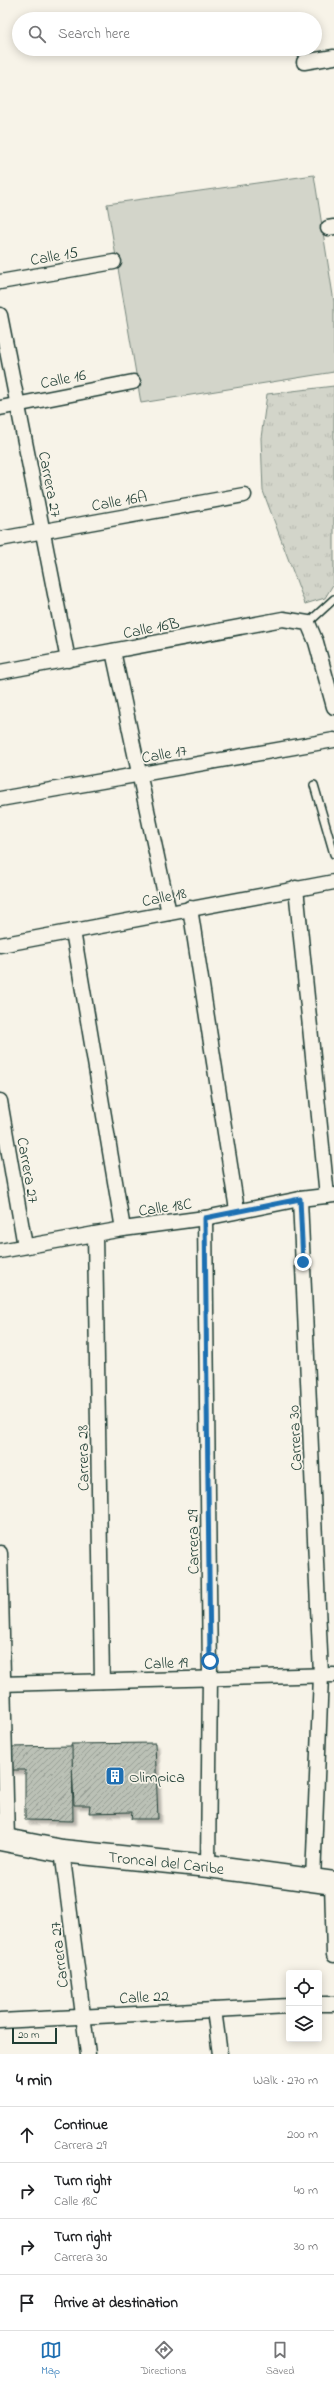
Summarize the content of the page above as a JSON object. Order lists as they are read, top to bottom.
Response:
{
  "streets": {
    "main road": ["Troncal del Caribe"],
    "street": [
      "Calle 15",
      "Calle 16",
      "Carrera 27",
      "Calle 16A",
      "Calle 16B",
      "Calle 17",
      "Calle 18",
      "Calle 18C",
      "Carrera 30",
      "Carrera 28",
      "Carrera 29",
      "Calle 19",
      "Calle 22"
    ]
  },
  "crossings": [
    ["Calle 16", "Carrera 27"],
    ["Carrera 27", "Calle 16A"],
    ["Carrera 27", "Calle 16B"],
    ["Carrera 27", "Calle 18C"],
    ["Carrera 27", "Troncal del Caribe"],
    ["Carrera 27", "Calle 22"],
    ["Calle 18C", "Carrera 30"],
    ["Calle 18C", "Carrera 28"],
    ["Calle 18C", "Carrera 29"],
    ["Carrera 30", "Calle 19"],
    ["Carrera 30", "Troncal del Caribe"],
    ["Carrera 28", "Calle 19"],
    ["Carrera 29", "Calle 19"],
    ["Carrera 29", "Troncal del Caribe"]
  ],
  "places": {
    "building": ["Olimpica"]
  },
  "scale_bar": "20 m",
  "page": {
    "search": "Search here",
    "scale": "20 m",
    "heading": ["4 min", "Walk · 270 m"],
    "list": [
      ["Continue", "Carrera 29", "200 m"],
      ["Turn right", "Calle 18C", "40 m"],
      ["Turn right", "Carrera 30", "30 m"],
      "Arrive at destination"
    ],
    "nav": ["Map", "Directions", "Saved"]
  }
}
